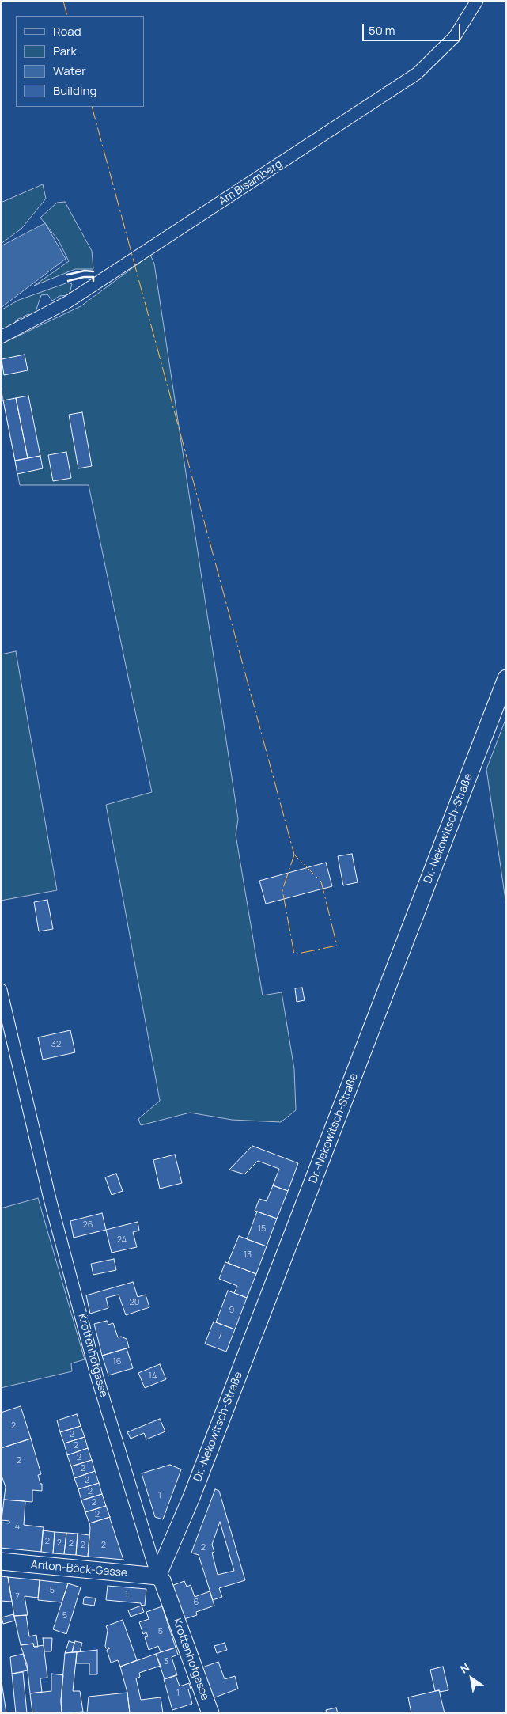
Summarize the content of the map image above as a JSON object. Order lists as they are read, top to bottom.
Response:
{
  "streets": {
    "main road": ["Dr.-Nekowitsch-Straße", "Krottenhofgasse", "Anton-Böck-Gasse"],
    "street": ["Am Bisamberg"]
  },
  "crossings": [
    ["Dr.-Nekowitsch-Straße", "Krottenhofgasse"],
    ["Dr.-Nekowitsch-Straße", "Anton-Böck-Gasse"],
    ["Krottenhofgasse", "Anton-Böck-Gasse"]
  ],
  "house_numbers": [
    "32",
    "26",
    "15",
    "24",
    "13",
    "20",
    "9",
    "7",
    "16",
    "14",
    "2",
    "2",
    "2",
    "2",
    "2",
    "2",
    "2",
    "2",
    "1",
    "2",
    "2",
    "4",
    "2",
    "2",
    "2",
    "2",
    "2",
    "2",
    "5",
    "1",
    "7",
    "6",
    "5",
    "5",
    "3",
    "1"
  ],
  "legend": [
    "Road",
    "Park",
    "Water",
    "Building"
  ],
  "scale_bar": "50 m",
  "north": "top left"
}
